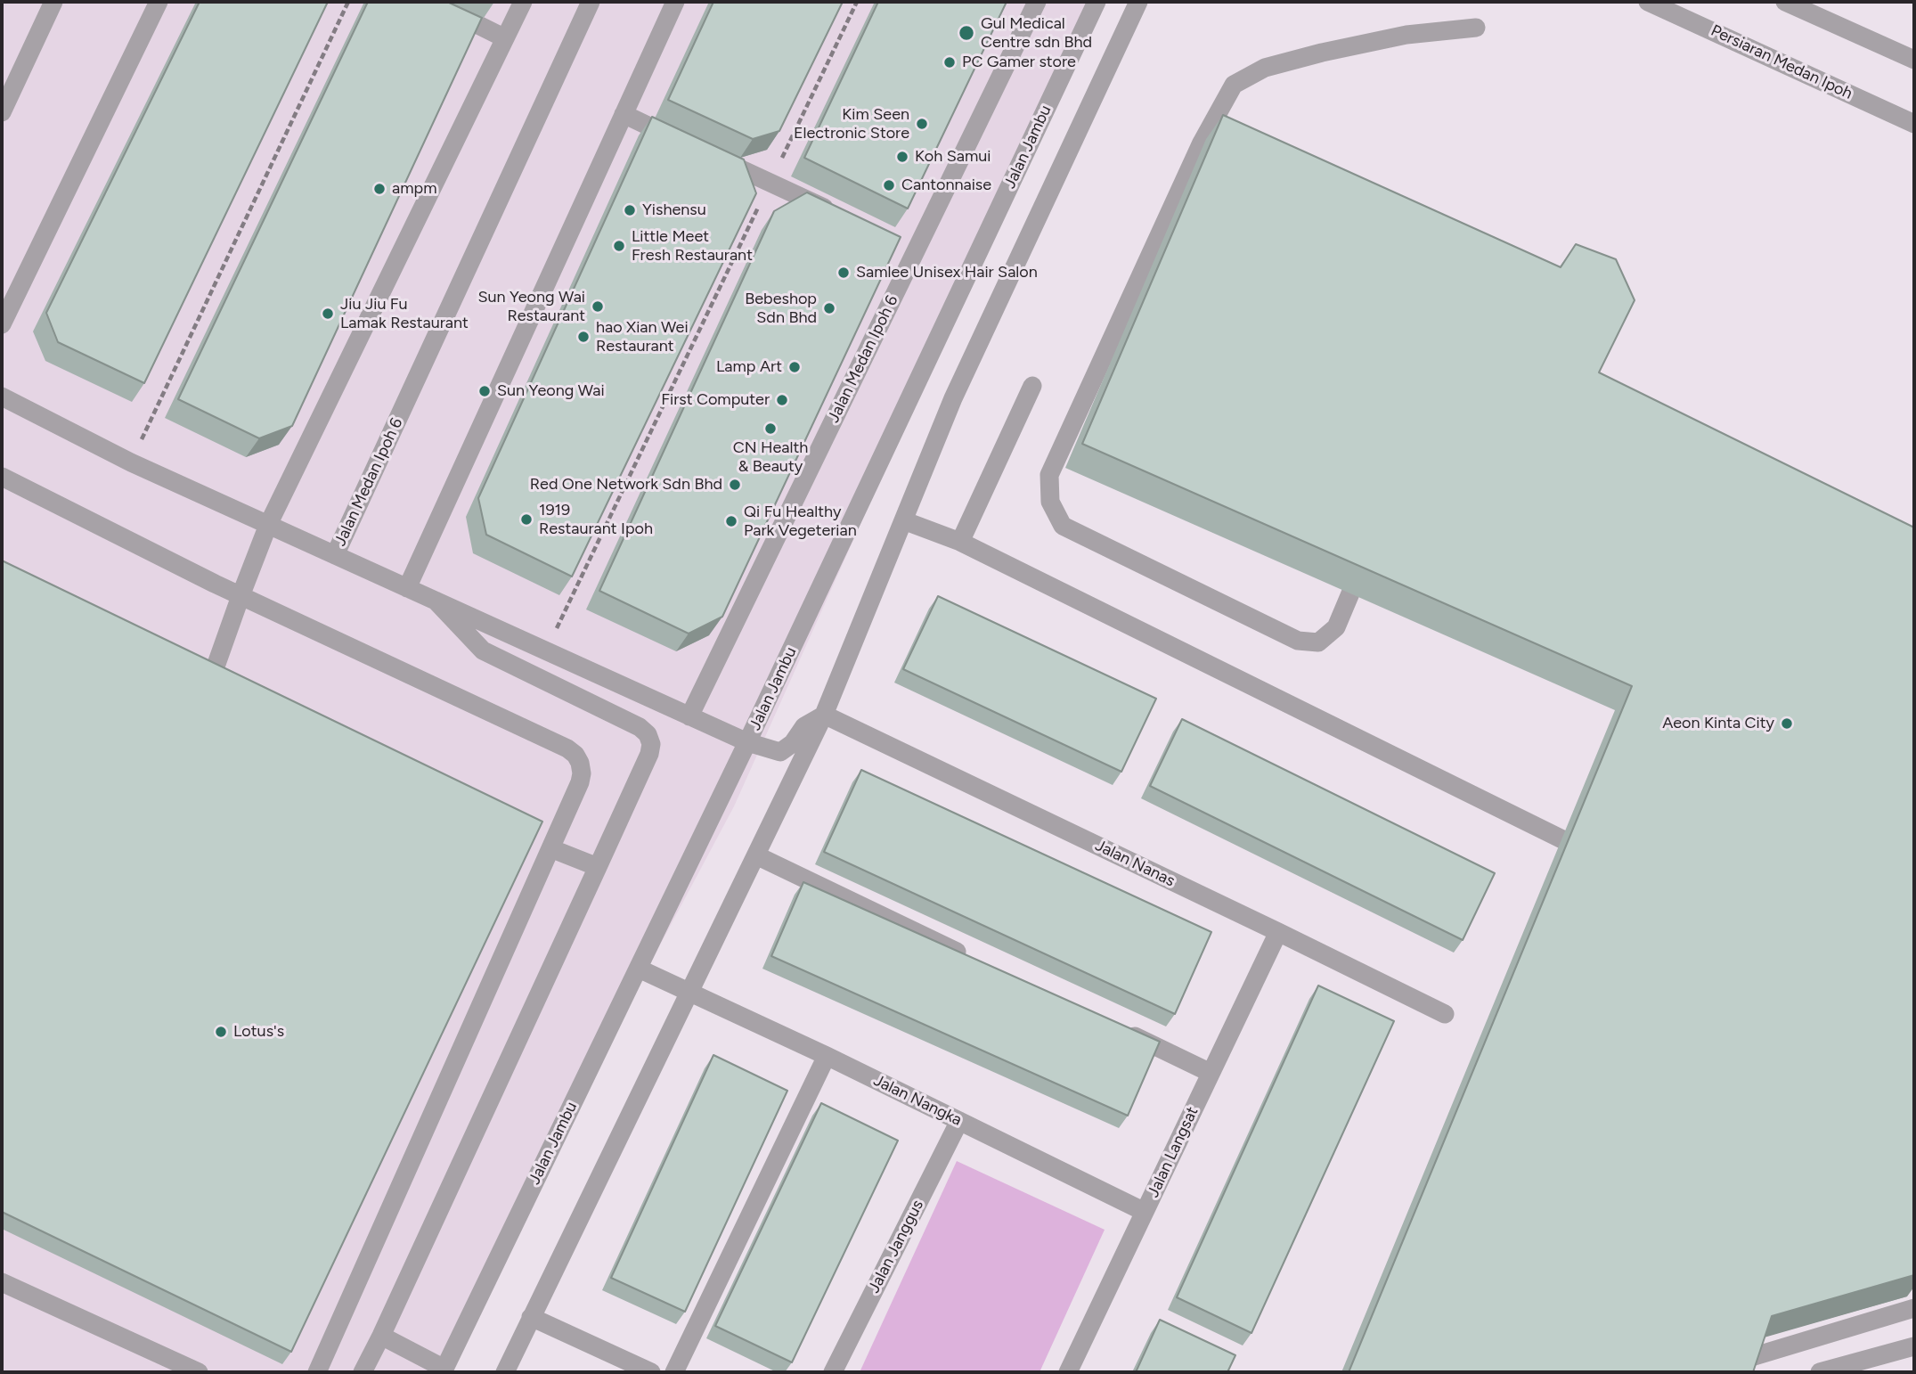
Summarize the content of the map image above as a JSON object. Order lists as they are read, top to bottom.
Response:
{
  "streets": {
    "street": [
      "Persiaran Medan Ipoh",
      "Jalan Jambu",
      "Jalan Medan Ipoh 6",
      "Jalan Nanas",
      "Jalan Nangka",
      "Jalan Langsat",
      "Jalan Janggus"
    ]
  },
  "crossings": [
    ["Jalan Jambu", "Jalan Nangka"],
    ["Jalan Nanas", "Jalan Langsat"],
    ["Jalan Nangka", "Jalan Langsat"],
    ["Jalan Nangka", "Jalan Janggus"]
  ],
  "places": [
    "Gul Medical Centre sdn Bhd",
    "PC Gamer store",
    "Kim Seen Electronic Store",
    "Koh Samui",
    "Cantonnaise",
    "ampm",
    "Yishensu",
    "Little Meet Fresh Restaurant",
    "Samlee Unisex Hair Salon",
    "Sun Yeong Wai Restaurant",
    "Bebeshop Sdn Bhd",
    "Jiu Jiu Fu Lamak Restaurant",
    "hao Xian Wei Restaurant",
    "Lamp Art",
    "Sun Yeong Wai",
    "First Computer",
    "CN Health & Beauty",
    "Red One Network Sdn Bhd",
    "1919 Restaurant Ipoh",
    "Qi Fu Healthy Park Vegeterian",
    "Aeon Kinta City",
    "Lotus's"
  ]
}
